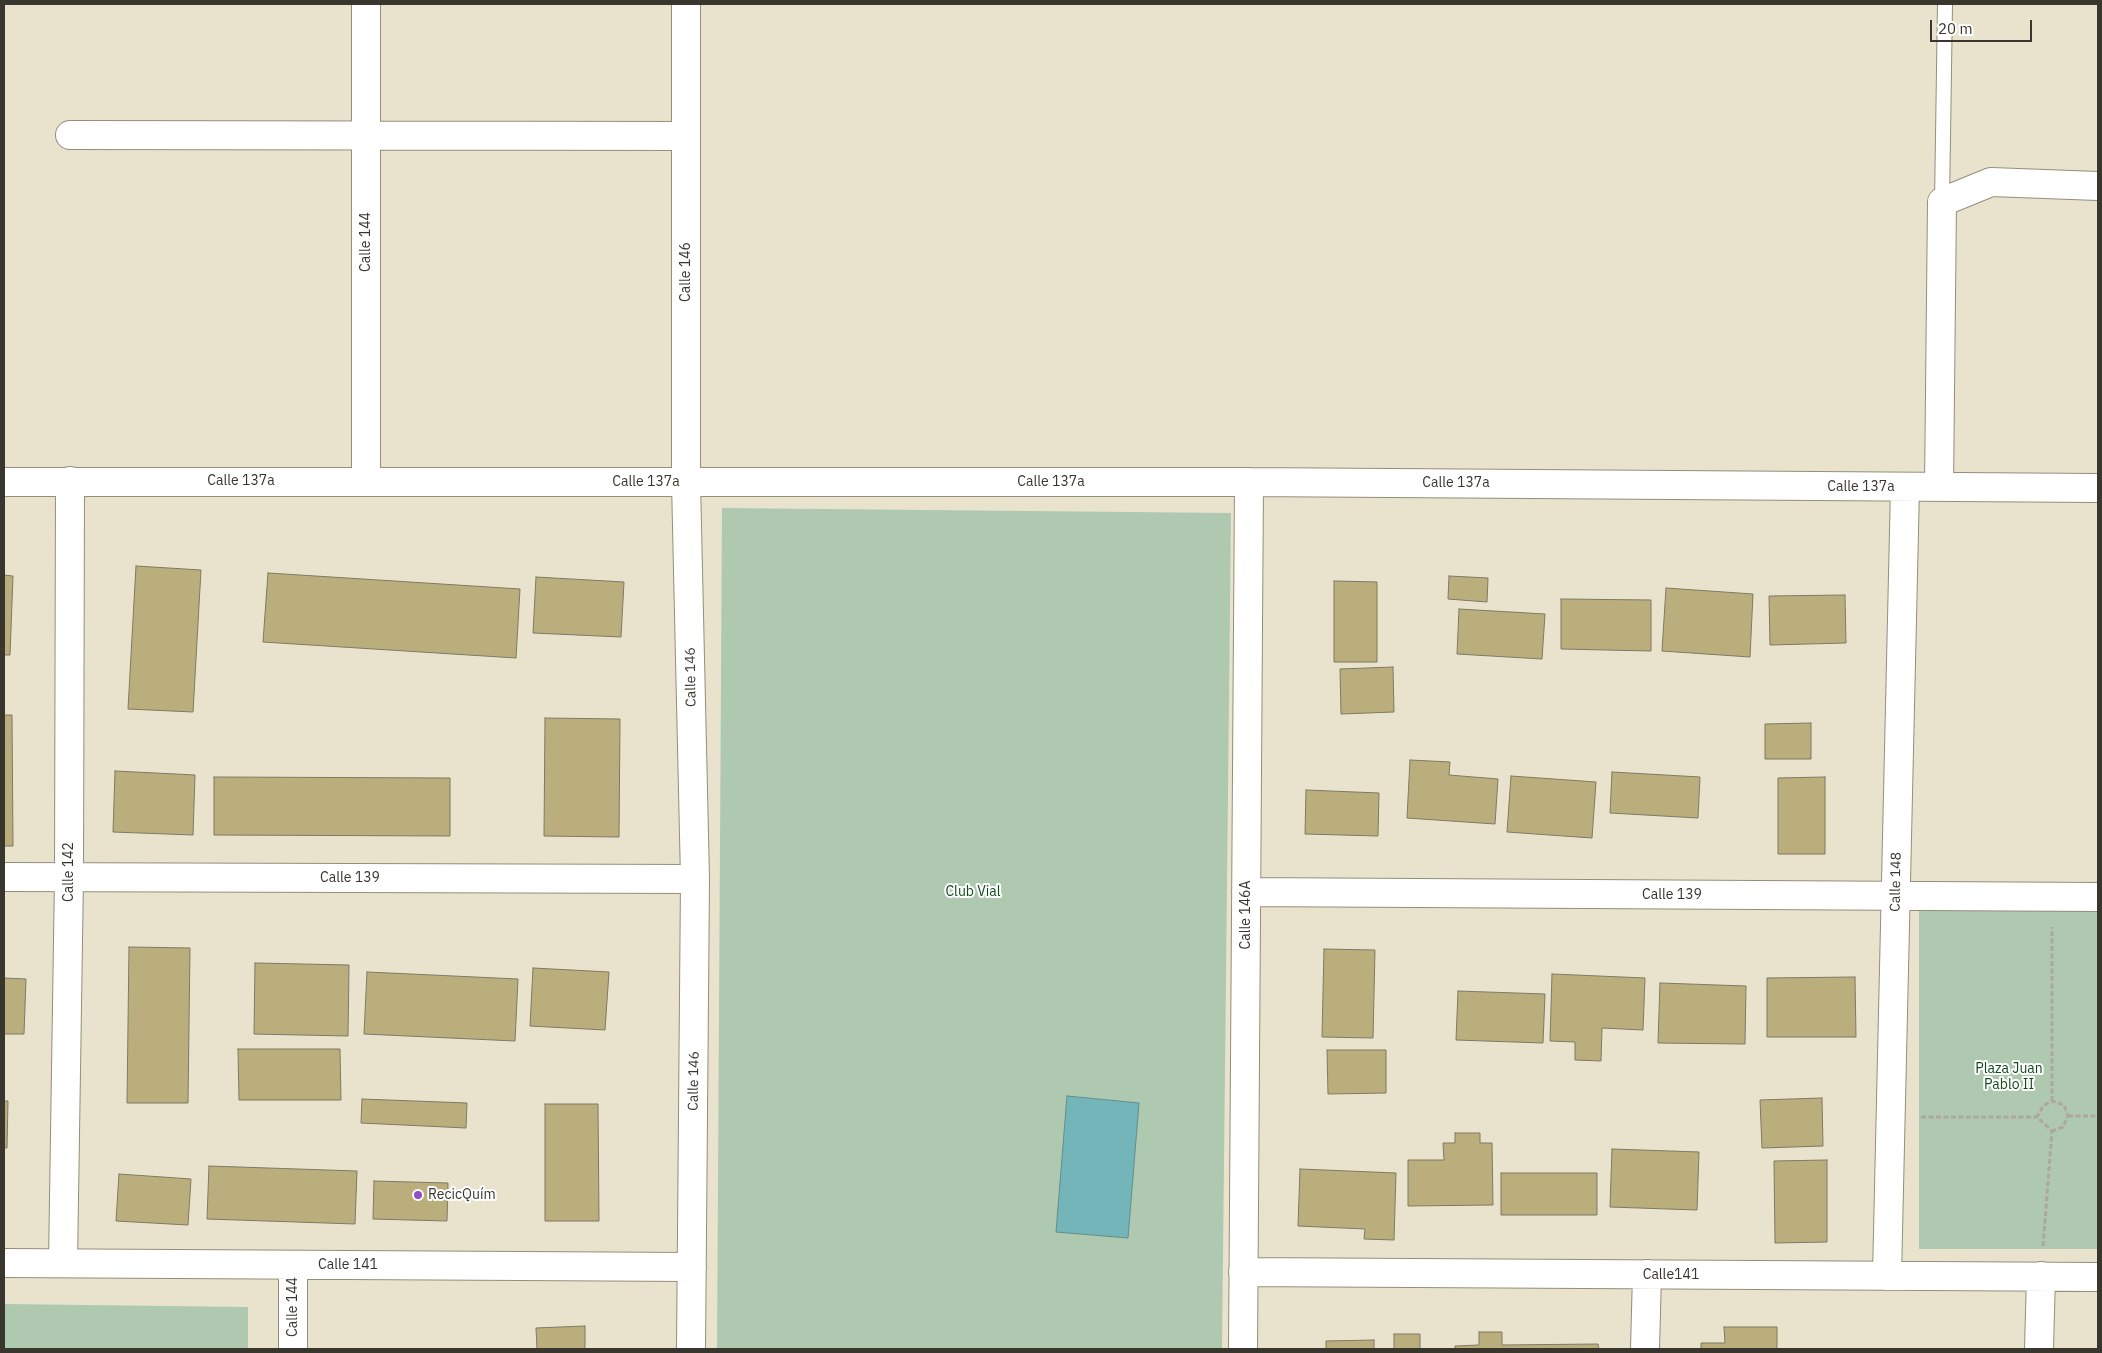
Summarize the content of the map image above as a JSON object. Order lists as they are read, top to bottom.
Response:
{
  "streets": {
    "street": [
      "Calle 144",
      "Calle 146",
      "Calle 137a",
      "Calle 142",
      "Calle 139",
      "Calle 148",
      "Calle 146A",
      "Calle 141",
      "Calle141"
    ]
  },
  "crossings": [
    ["Calle 144", "Calle 137a"],
    ["Calle 144", "Calle 141"],
    ["Calle 146", "Calle 137a"],
    ["Calle 146", "Calle 139"],
    ["Calle 146", "Calle 141"],
    ["Calle 137a", "Calle 142"],
    ["Calle 137a", "Calle 148"],
    ["Calle 137a", "Calle 146A"],
    ["Calle 142", "Calle 139"],
    ["Calle 142", "Calle 141"],
    ["Calle 139", "Calle 148"],
    ["Calle 139", "Calle 146A"],
    ["Calle 148", "Calle141"],
    ["Calle 146A", "Calle141"]
  ],
  "parks": ["Club Vial", "Plaza Juan Pablo II"],
  "places": ["RecicQuím"],
  "scale_bar": "20 m"
}
